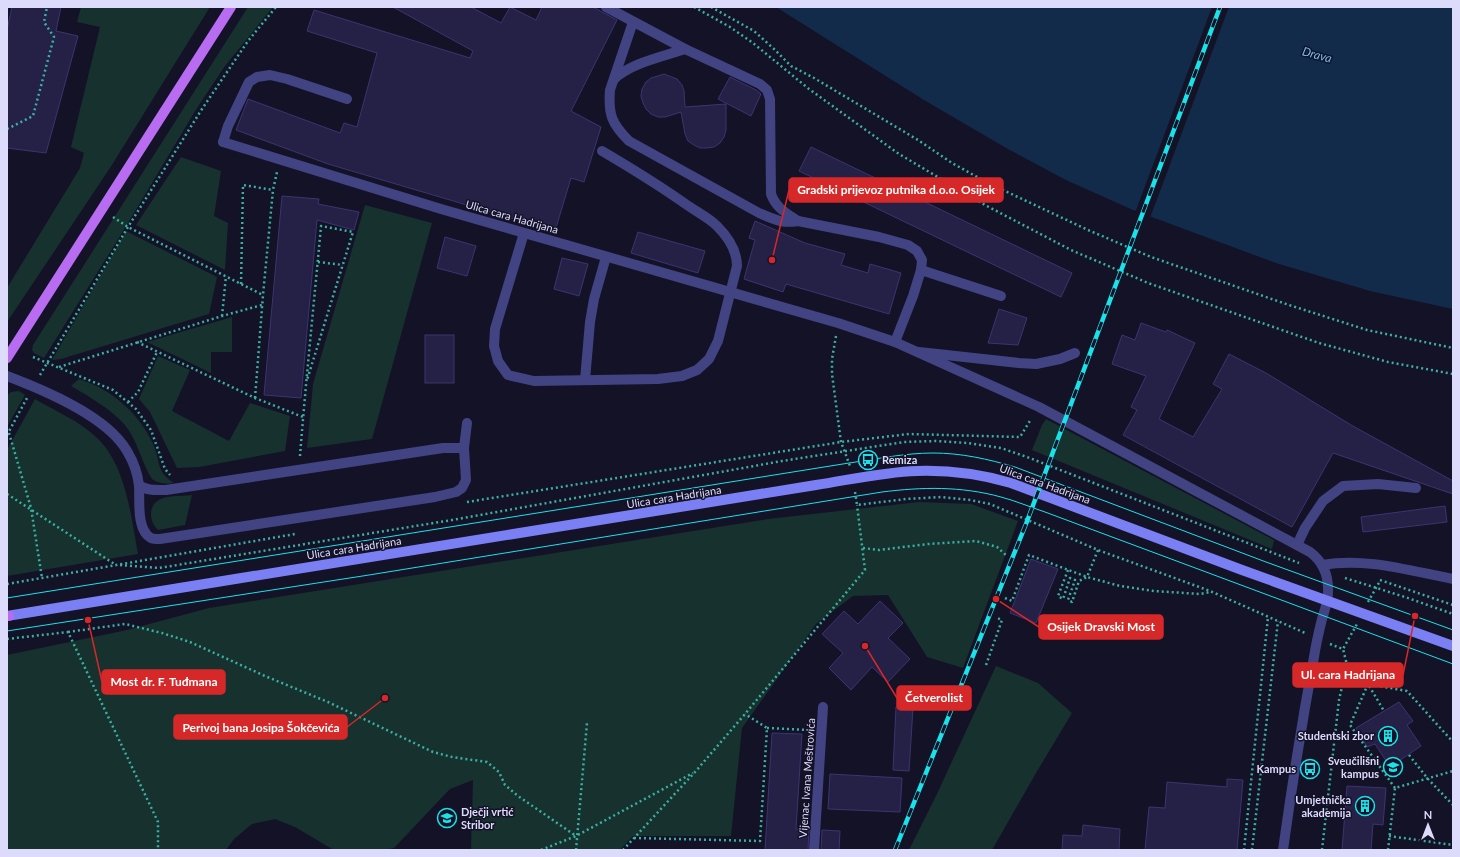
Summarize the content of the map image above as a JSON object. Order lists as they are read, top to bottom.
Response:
{
  "streets": {
    "main road": ["Ulica cara Hadrijana"],
    "street": ["Vijenac Ivana Meštrovića"]
  },
  "water": ["Drava"],
  "places": {
    "other": [
      "Gradski prijevoz putnika d.o.o. Osijek",
      "Osijek Dravski Most",
      "Ul. cara Hadrijana",
      "Most dr. F. Tuđmana",
      "Četverolist",
      "Perivoj bana Josipa Šokčevića"
    ],
    "bus stop": ["Remiza", "Kampus"],
    "building": ["Studentski zbor", "Umjetnička akademija"],
    "school or university": ["Sveučilišni kampus", "Dječji vrtić Stribor"]
  },
  "north": "top"
}
